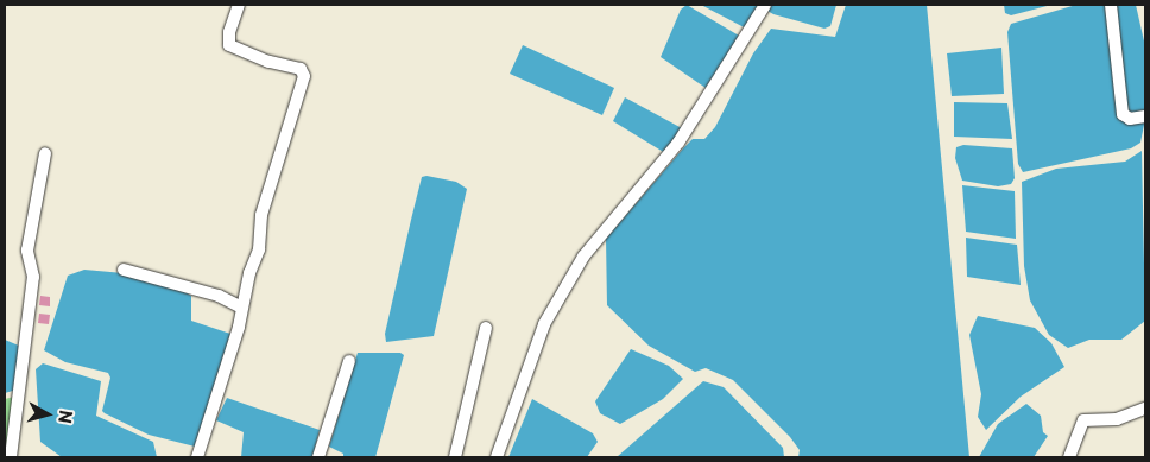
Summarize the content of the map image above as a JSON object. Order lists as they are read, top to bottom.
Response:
{
  "north": "right"
}
